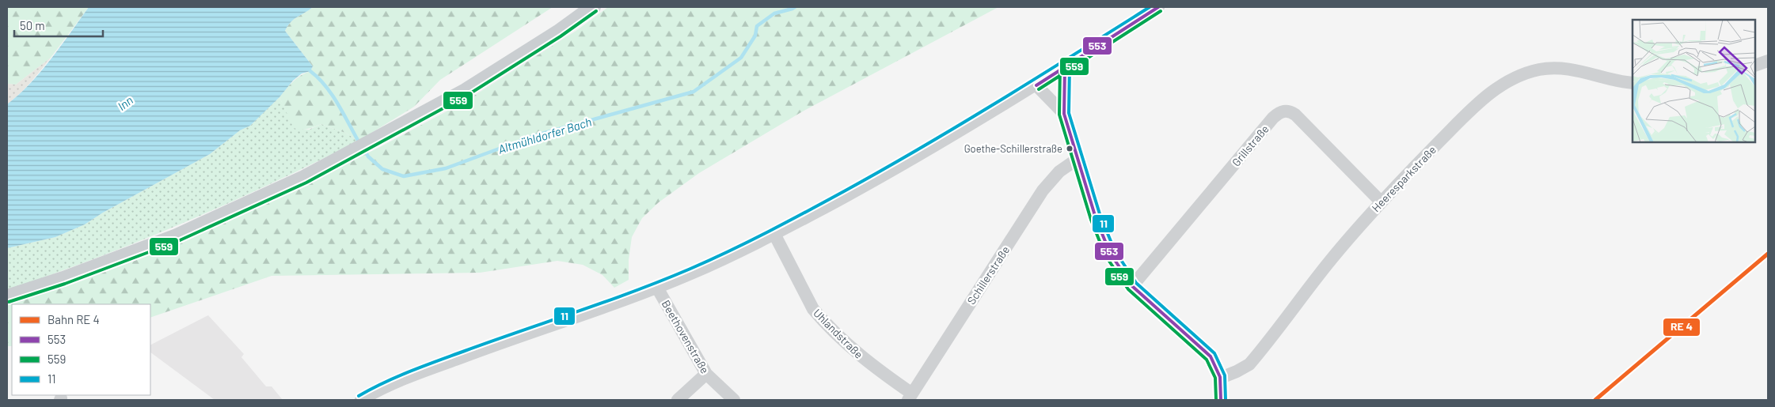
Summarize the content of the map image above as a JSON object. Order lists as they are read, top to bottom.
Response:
{
  "streets": {
    "street": [
      "Grillstraße",
      "Heeresparkstraße",
      "Schillerstraße",
      "Uhlandstraße",
      "Beethovenstraße"
    ]
  },
  "crossings": [
    ["Grillstraße", "Heeresparkstraße"],
    ["Schillerstraße", "Uhlandstraße"]
  ],
  "water": ["Inn", "Altmühldorfer Bach"],
  "places": ["Goethe-Schillerstraße"],
  "lines": ["transit line 553", "transit line 11", "transit line 559"],
  "legend": [
    "Bahn RE 4",
    "553",
    "559",
    "11"
  ],
  "scale_bar": "50 m"
}
